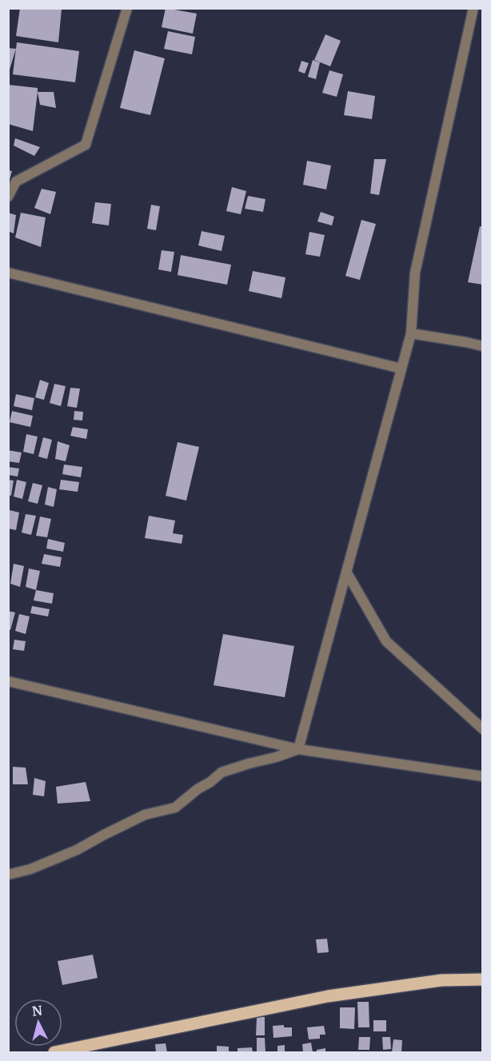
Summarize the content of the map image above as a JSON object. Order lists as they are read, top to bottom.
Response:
{
  "north": "top"
}
